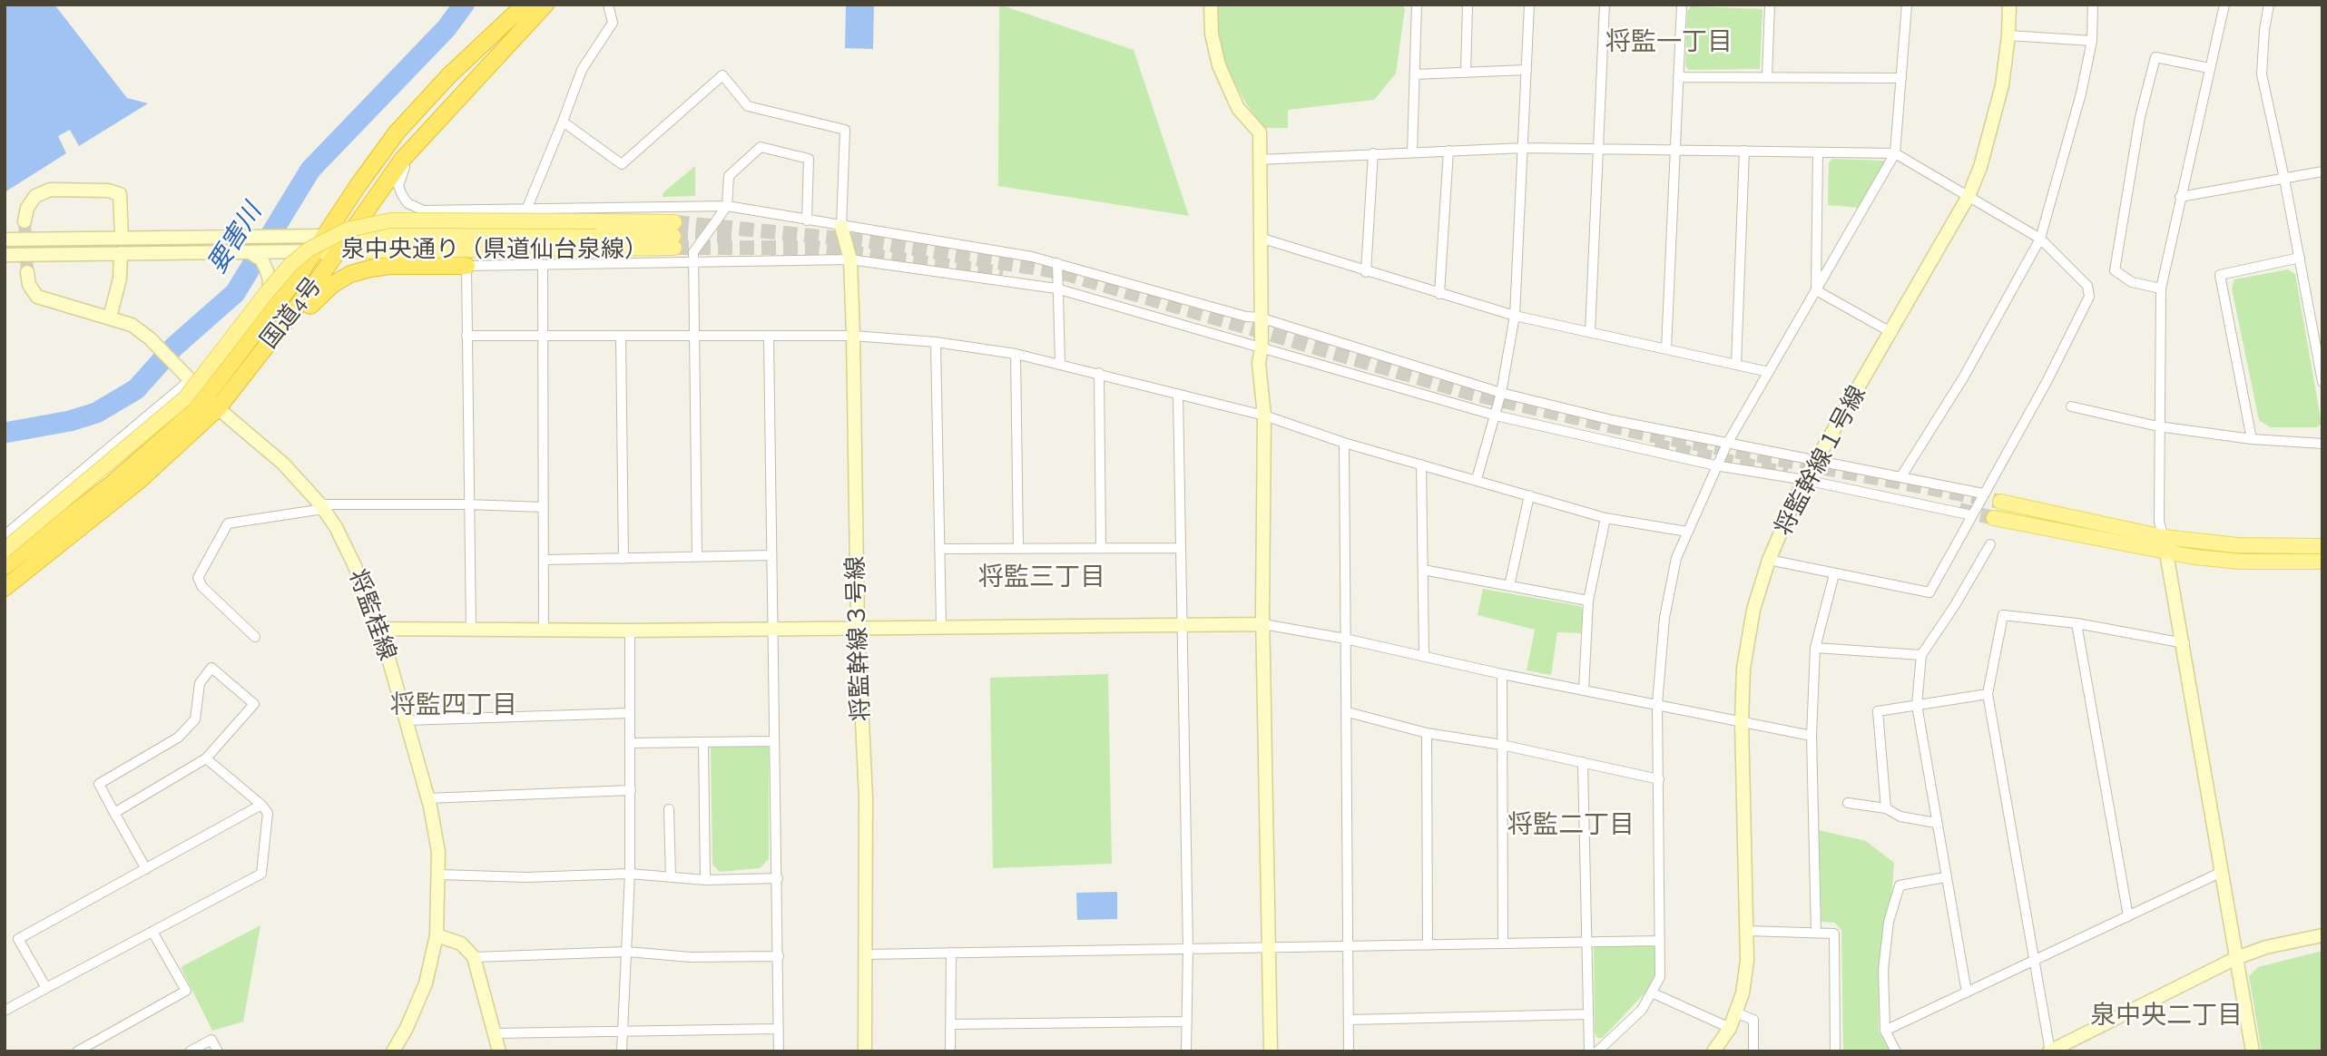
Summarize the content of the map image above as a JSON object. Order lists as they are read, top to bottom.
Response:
{
  "streets": {
    "highway": ["国道4号"],
    "main road": ["泉中央通り（県道仙台泉線）"],
    "street": ["将監幹線１号線", "将監桂線", "将監幹線３号線"]
  },
  "crossings": [
    ["泉中央通り（県道仙台泉線）", "国道4号"],
    ["国道4号", "将監桂線"]
  ],
  "districts": [
    "将監一丁目",
    "将監三丁目",
    "将監四丁目",
    "将監二丁目",
    "泉中央二丁目"
  ],
  "water": ["要害川"]
}
